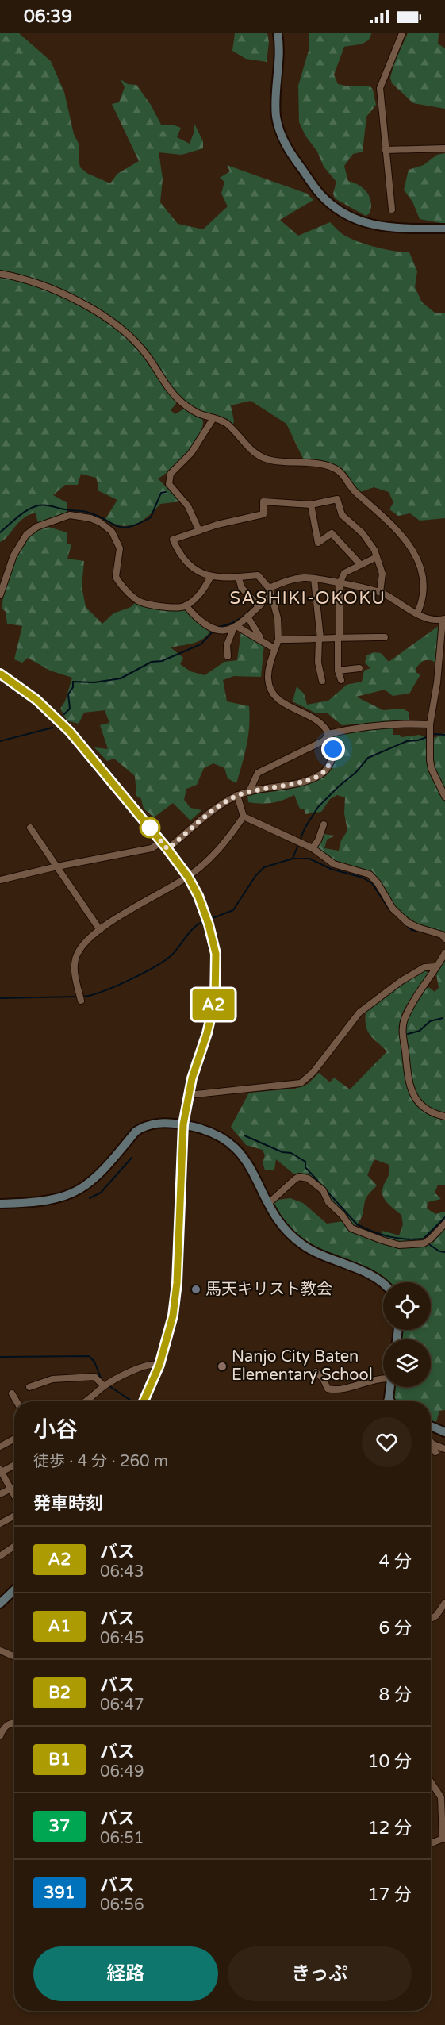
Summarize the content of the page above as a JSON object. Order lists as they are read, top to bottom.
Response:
{
  "districts": ["SASHIKI-OKOKU"],
  "places": ["馬天キリスト教会", "Nanjo City Baten Elementary School"],
  "lines": ["bus line A2"],
  "page": {
    "status": "06:39",
    "on_map": "A2",
    "heading": [
      ["小谷", "徒歩 · 4 分 · 260 m"],
      "発車時刻"
    ],
    "list": [
      {
        "mark": "A2",
        "name": "バス",
        "note": "06:43",
        "value": "4 分"
      },
      {
        "mark": "A1",
        "name": "バス",
        "note": "06:45",
        "value": "6 分"
      },
      {
        "mark": "B2",
        "name": "バス",
        "note": "06:47",
        "value": "8 分"
      },
      {
        "mark": "B1",
        "name": "バス",
        "note": "06:49",
        "value": "10 分"
      },
      {
        "mark": "37",
        "name": "バス",
        "note": "06:51",
        "value": "12 分"
      },
      {
        "mark": "391",
        "name": "バス",
        "note": "06:56",
        "value": "17 分"
      }
    ],
    "buttons": ["経路", "きっぷ"]
  }
}
